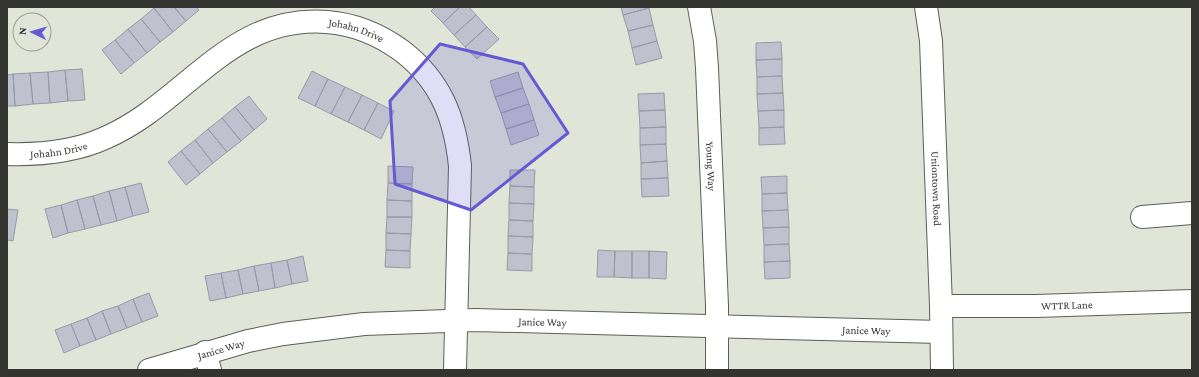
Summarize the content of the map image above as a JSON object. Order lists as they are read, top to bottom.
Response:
{
  "streets": {
    "street": [
      "Johahn Drive",
      "Young Way",
      "Uniontown Road",
      "WTTR Lane",
      "Janice Way"
    ]
  },
  "crossings": [
    ["Johahn Drive", "Janice Way"],
    ["Young Way", "Janice Way"],
    ["Uniontown Road", "WTTR Lane"],
    ["Uniontown Road", "Janice Way"]
  ],
  "north": "left"
}
